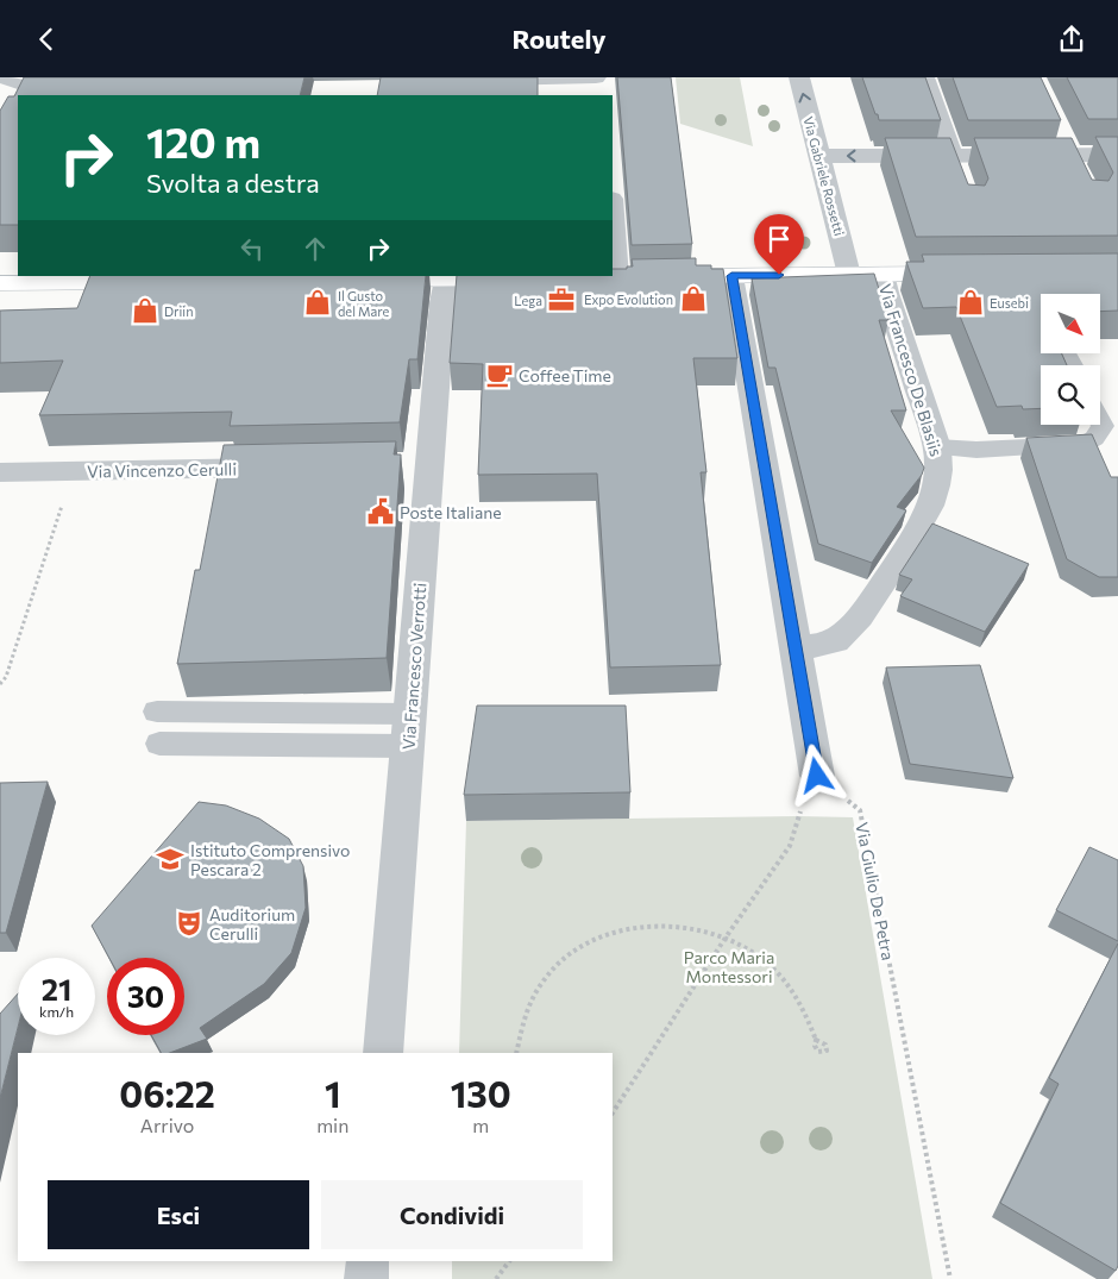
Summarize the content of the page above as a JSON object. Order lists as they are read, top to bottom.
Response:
{
  "streets": {
    "street": [
      "Via Gabriele Rossetti",
      "Via Francesco De Blasiis",
      "Via Vincenzo Cerulli",
      "Via Francesco Verrotti"
    ],
    "path": ["Via Giulio De Petra"]
  },
  "parks": ["Parco Maria Montessori"],
  "places": {
    "shop": [
      "Expo Evolution",
      "Il Gusto del Mare",
      "Eusebi",
      "Driin"
    ],
    "office": ["Lega"],
    "cafe": ["Coffee Time"],
    "public building": ["Poste Italiane"],
    "school or university": ["Istituto Comprensivo Pescara 2"],
    "theatre": ["Auditorium Cerulli"]
  },
  "north": "bottom right",
  "page": {
    "header": "Routely",
    "turn": ["120 m", "Svolta a destra"],
    "speed": "21 km/h",
    "limit": "30",
    "eta": [
      "06:22",
      "Arrivo",
      "1",
      "min",
      "130",
      "m"
    ],
    "buttons": ["Esci", "Condividi"]
  }
}
